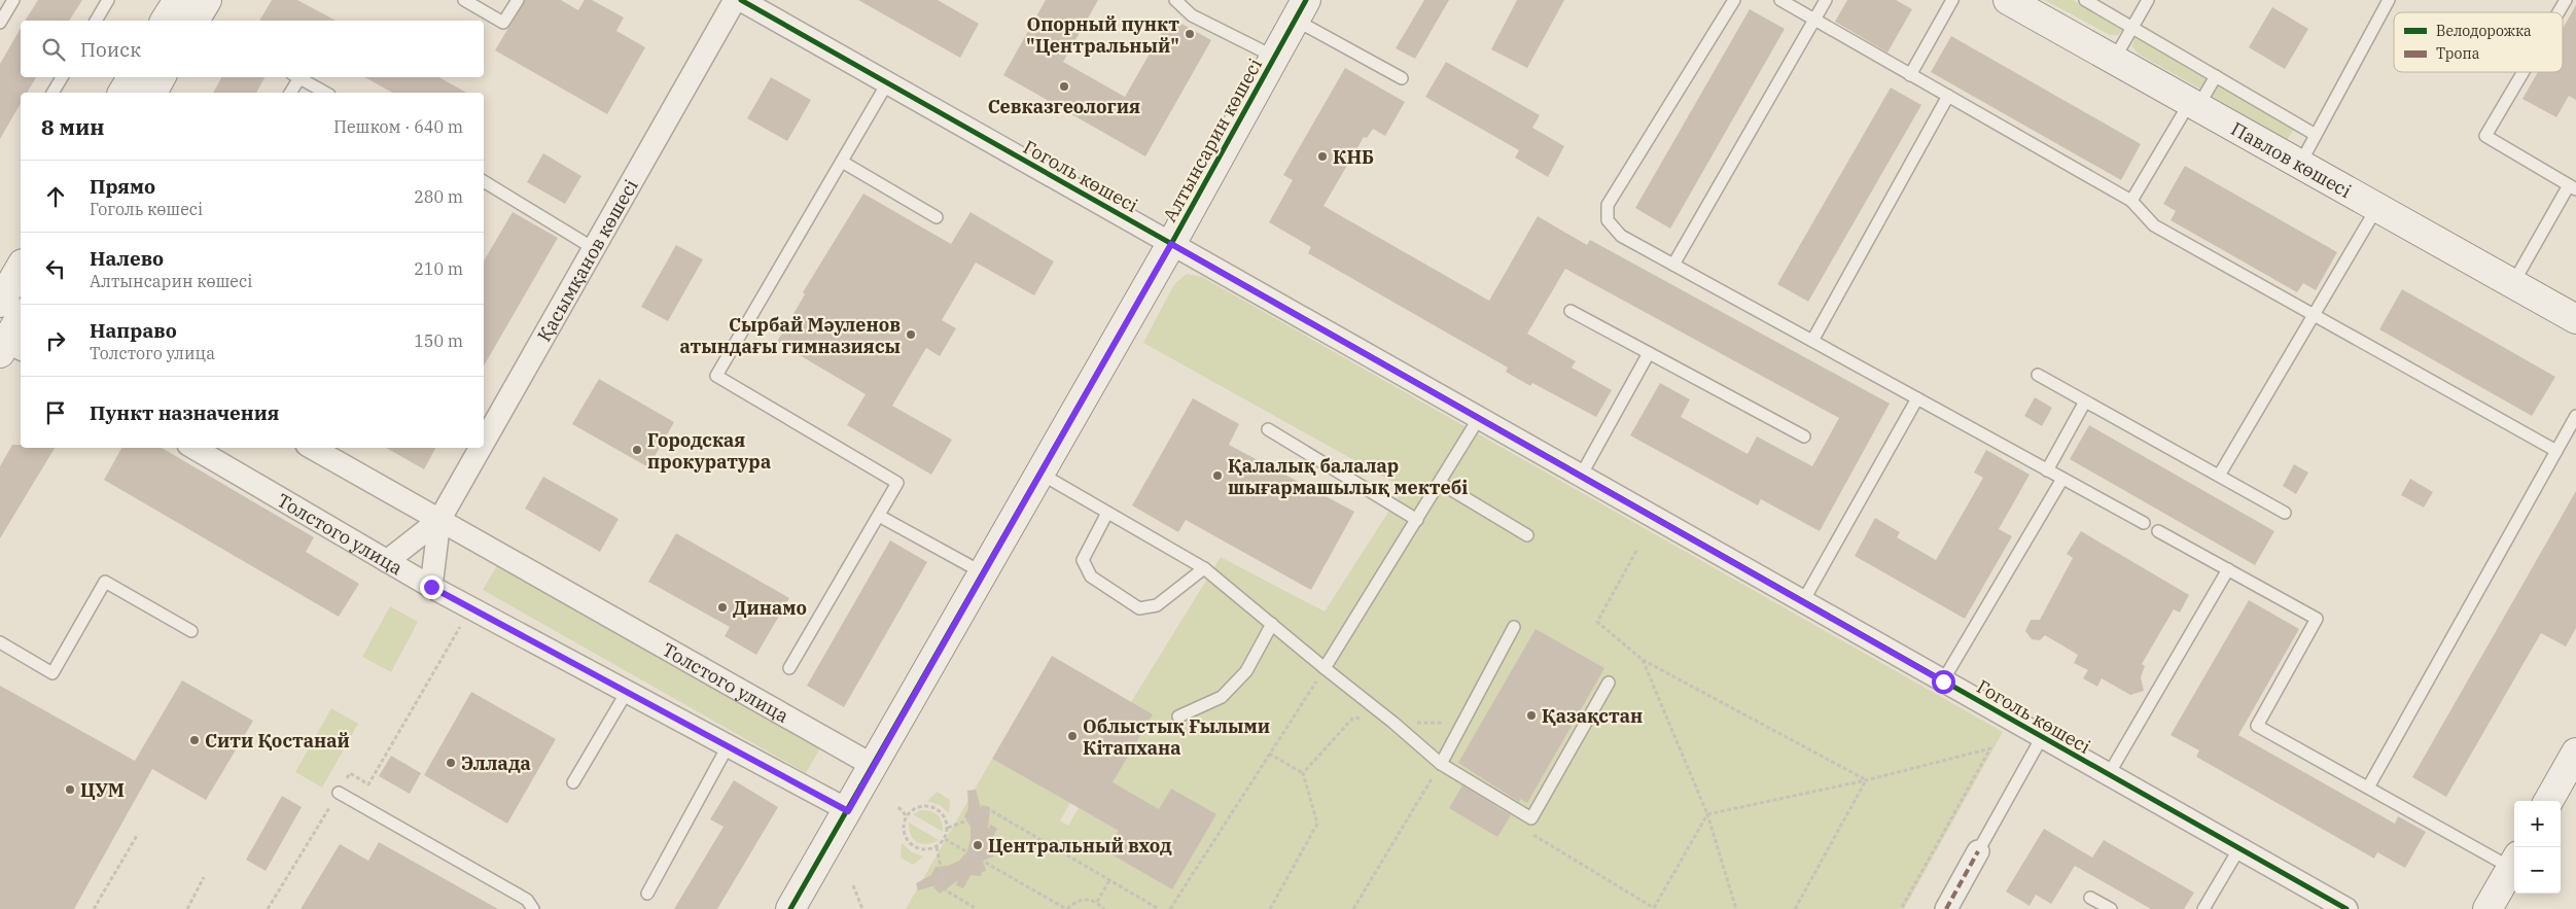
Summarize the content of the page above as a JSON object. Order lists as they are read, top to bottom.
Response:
{
  "streets": {
    "street": [
      "Алтынсарин көшесі",
      "Павлов көшесі",
      "Гоголь көшесі",
      "Қасымқанов көшесі",
      "Толстого улица"
    ]
  },
  "crossings": [
    ["Алтынсарин көшесі", "Гоголь көшесі"],
    ["Алтынсарин көшесі", "Толстого улица"],
    ["Қасымқанов көшесі", "Толстого улица"]
  ],
  "places": [
    "Опорный пункт \"Центральный\"",
    "Севказгеология",
    "КНБ",
    "Сырбай Мәуленов атындағы гимназиясы",
    "Городская прокуратура",
    "Қалалық балалар шығармашылық мектебі",
    "Динамо",
    "Қазақстан",
    "Облыстық Ғылыми Кітапхана",
    "Сити Қостанай",
    "Эллада",
    "ЦУМ",
    "Центральный вход"
  ],
  "legend": ["Велодорожка", "Тропа"],
  "page": {
    "search": "Поиск",
    "heading": ["8 мин", "Пешком · 640 m"],
    "list": [
      ["Прямо", "Гоголь көшесі", "280 m"],
      ["Налево", "Алтынсарин көшесі", "210 m"],
      ["Направо", "Толстого улица", "150 m"],
      "Пункт назначения"
    ],
    "map_buttons": ["+", "−"]
  }
}
